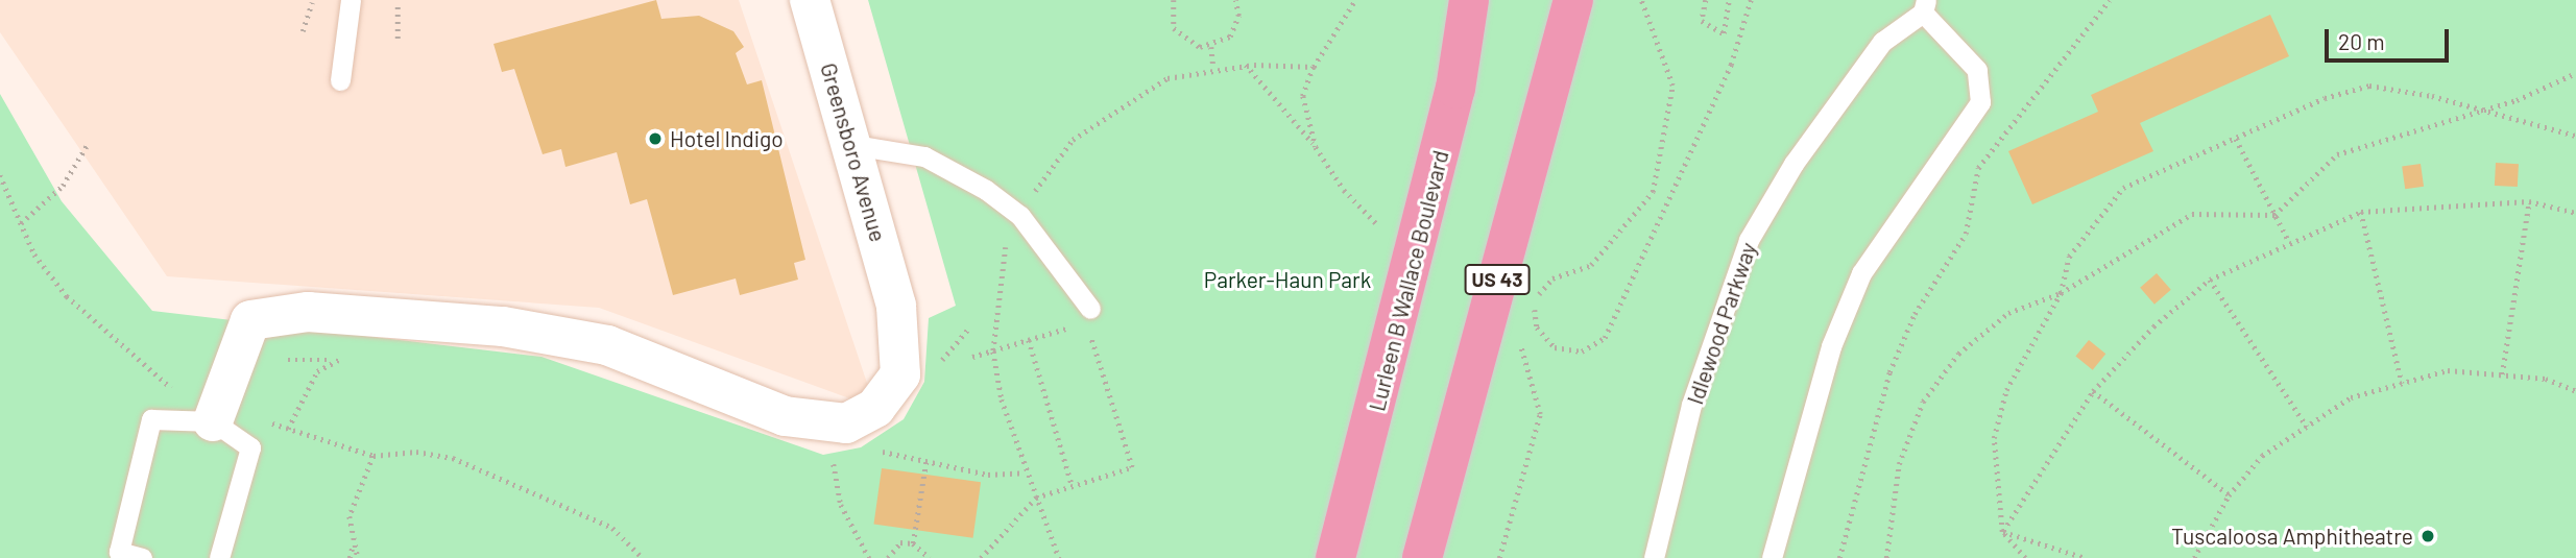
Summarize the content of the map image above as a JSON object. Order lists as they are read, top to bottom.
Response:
{
  "streets": {
    "highway": ["US 43", "Lurleen B Wallace Boulevard"],
    "street": ["Greensboro Avenue"],
    "lane": ["Idlewood Parkway"]
  },
  "parks": ["Parker-Haun Park"],
  "places": ["Hotel Indigo", "Tuscaloosa Amphitheatre"],
  "scale_bar": "20 m"
}
